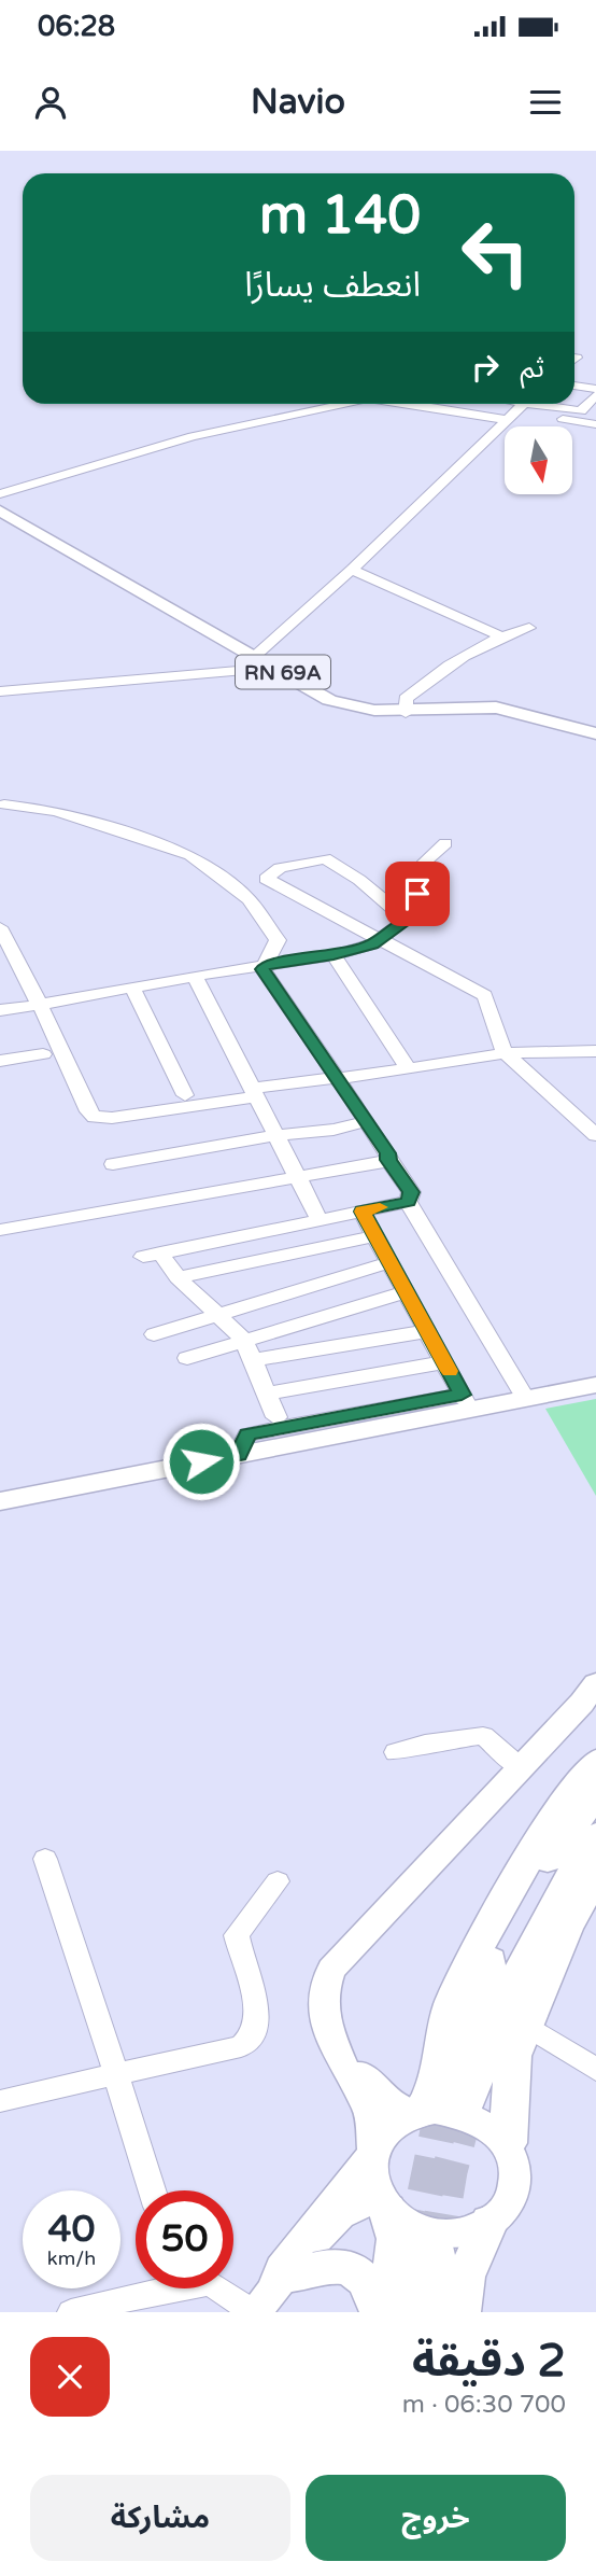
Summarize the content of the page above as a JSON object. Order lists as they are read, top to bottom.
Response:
{
  "streets": {
    "main road": ["RN 69A"]
  },
  "north": "bottom",
  "page": {
    "status": "06:28",
    "header": "Navio",
    "turn": ["140 m", "انعطف يسارًا"],
    "then": "ثم",
    "speed": "40 km/h",
    "limit": "50",
    "heading": ["2 دقيقة", "700 m · 06:30"],
    "buttons": ["خروج", "مشاركة"]
  }
}
